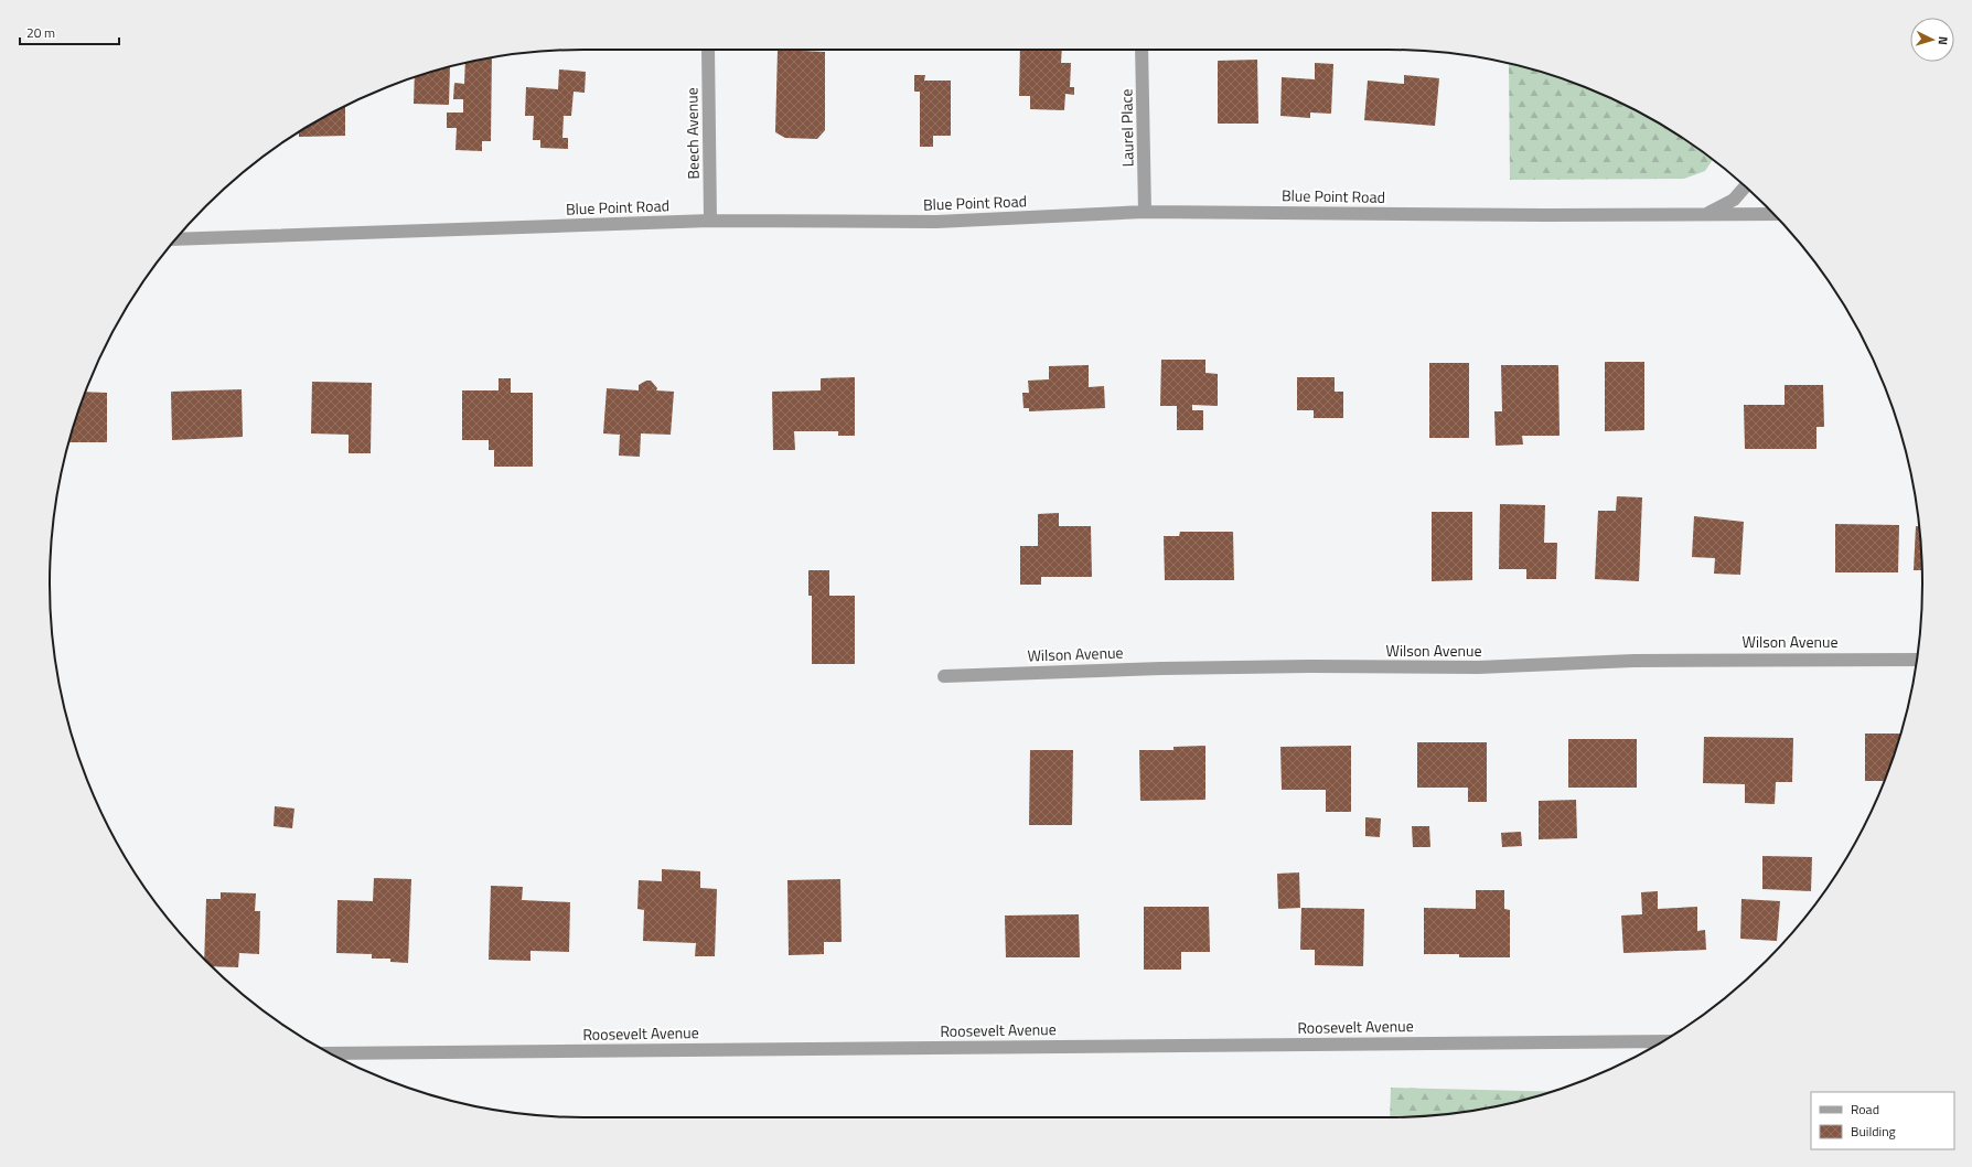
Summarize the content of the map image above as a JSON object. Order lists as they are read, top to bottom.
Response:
{
  "streets": {
    "street": [
      "Laurel Place",
      "Beech Avenue",
      "Blue Point Road",
      "Wilson Avenue",
      "Roosevelt Avenue"
    ]
  },
  "crossings": [
    ["Laurel Place", "Blue Point Road"],
    ["Beech Avenue", "Blue Point Road"]
  ],
  "legend": ["Road", "Building"],
  "scale_bar": "20 m",
  "north": "right"
}
